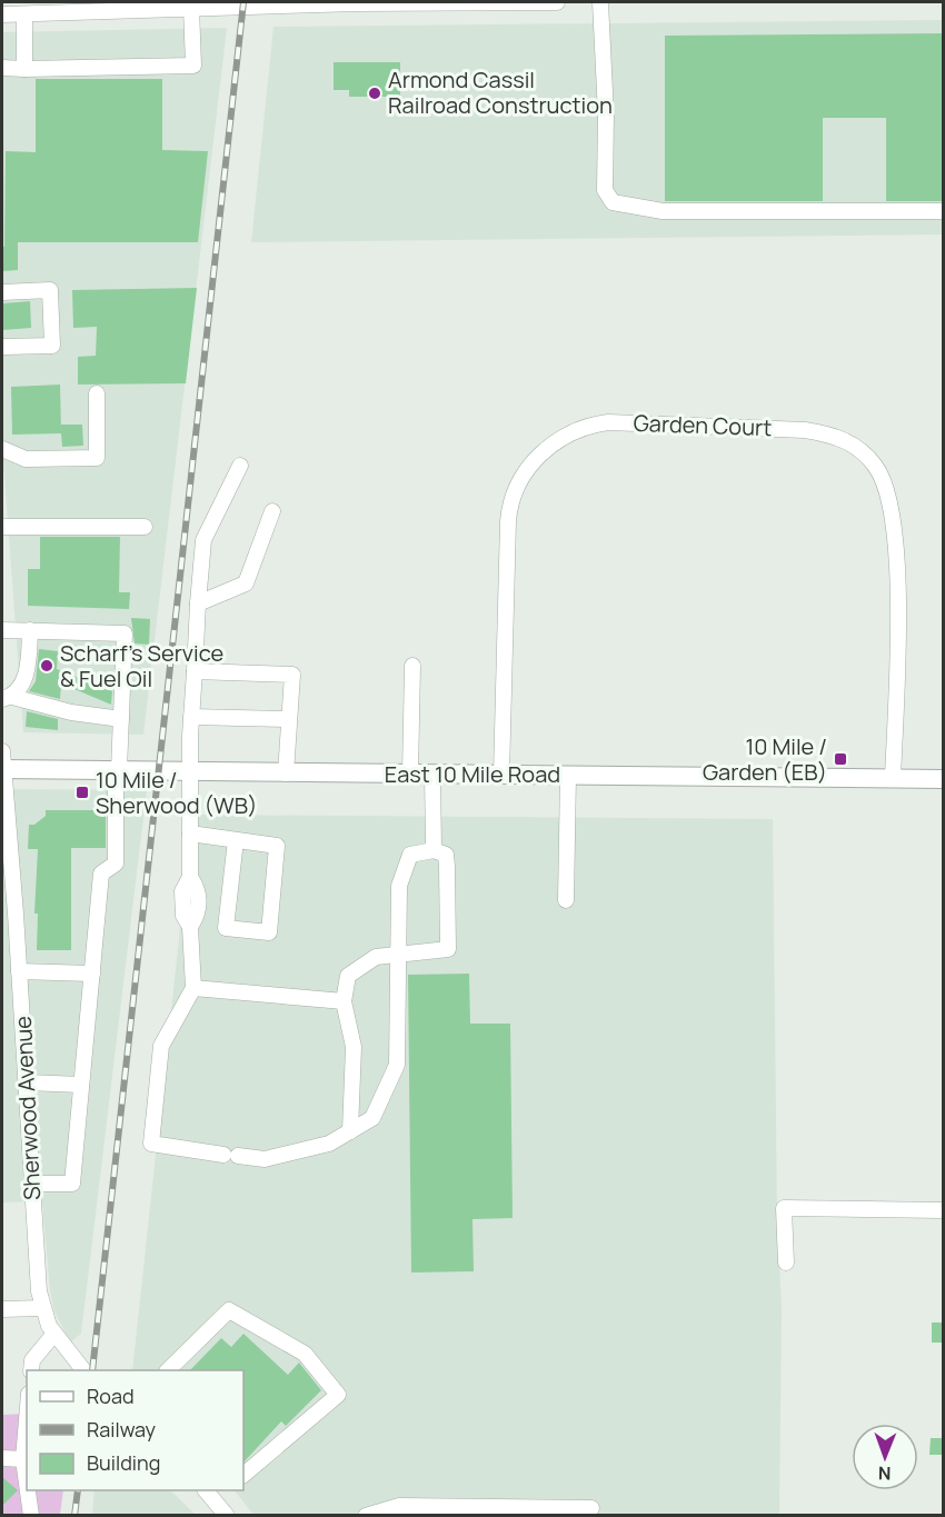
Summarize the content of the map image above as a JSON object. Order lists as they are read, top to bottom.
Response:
{
  "streets": {
    "main road": ["East 10 Mile Road"],
    "street": ["Garden Court", "Sherwood Avenue"]
  },
  "crossings": [
    ["Garden Court", "East 10 Mile Road"],
    ["East 10 Mile Road", "Sherwood Avenue"]
  ],
  "places": {
    "other": ["Armond Cassil Railroad Construction", "Scharf's Service & Fuel Oil"],
    "transit": ["10 Mile / Garden (EB)", "10 Mile / Sherwood (WB)"]
  },
  "legend": ["Road", "Railway", "Building"],
  "north": "bottom"
}
